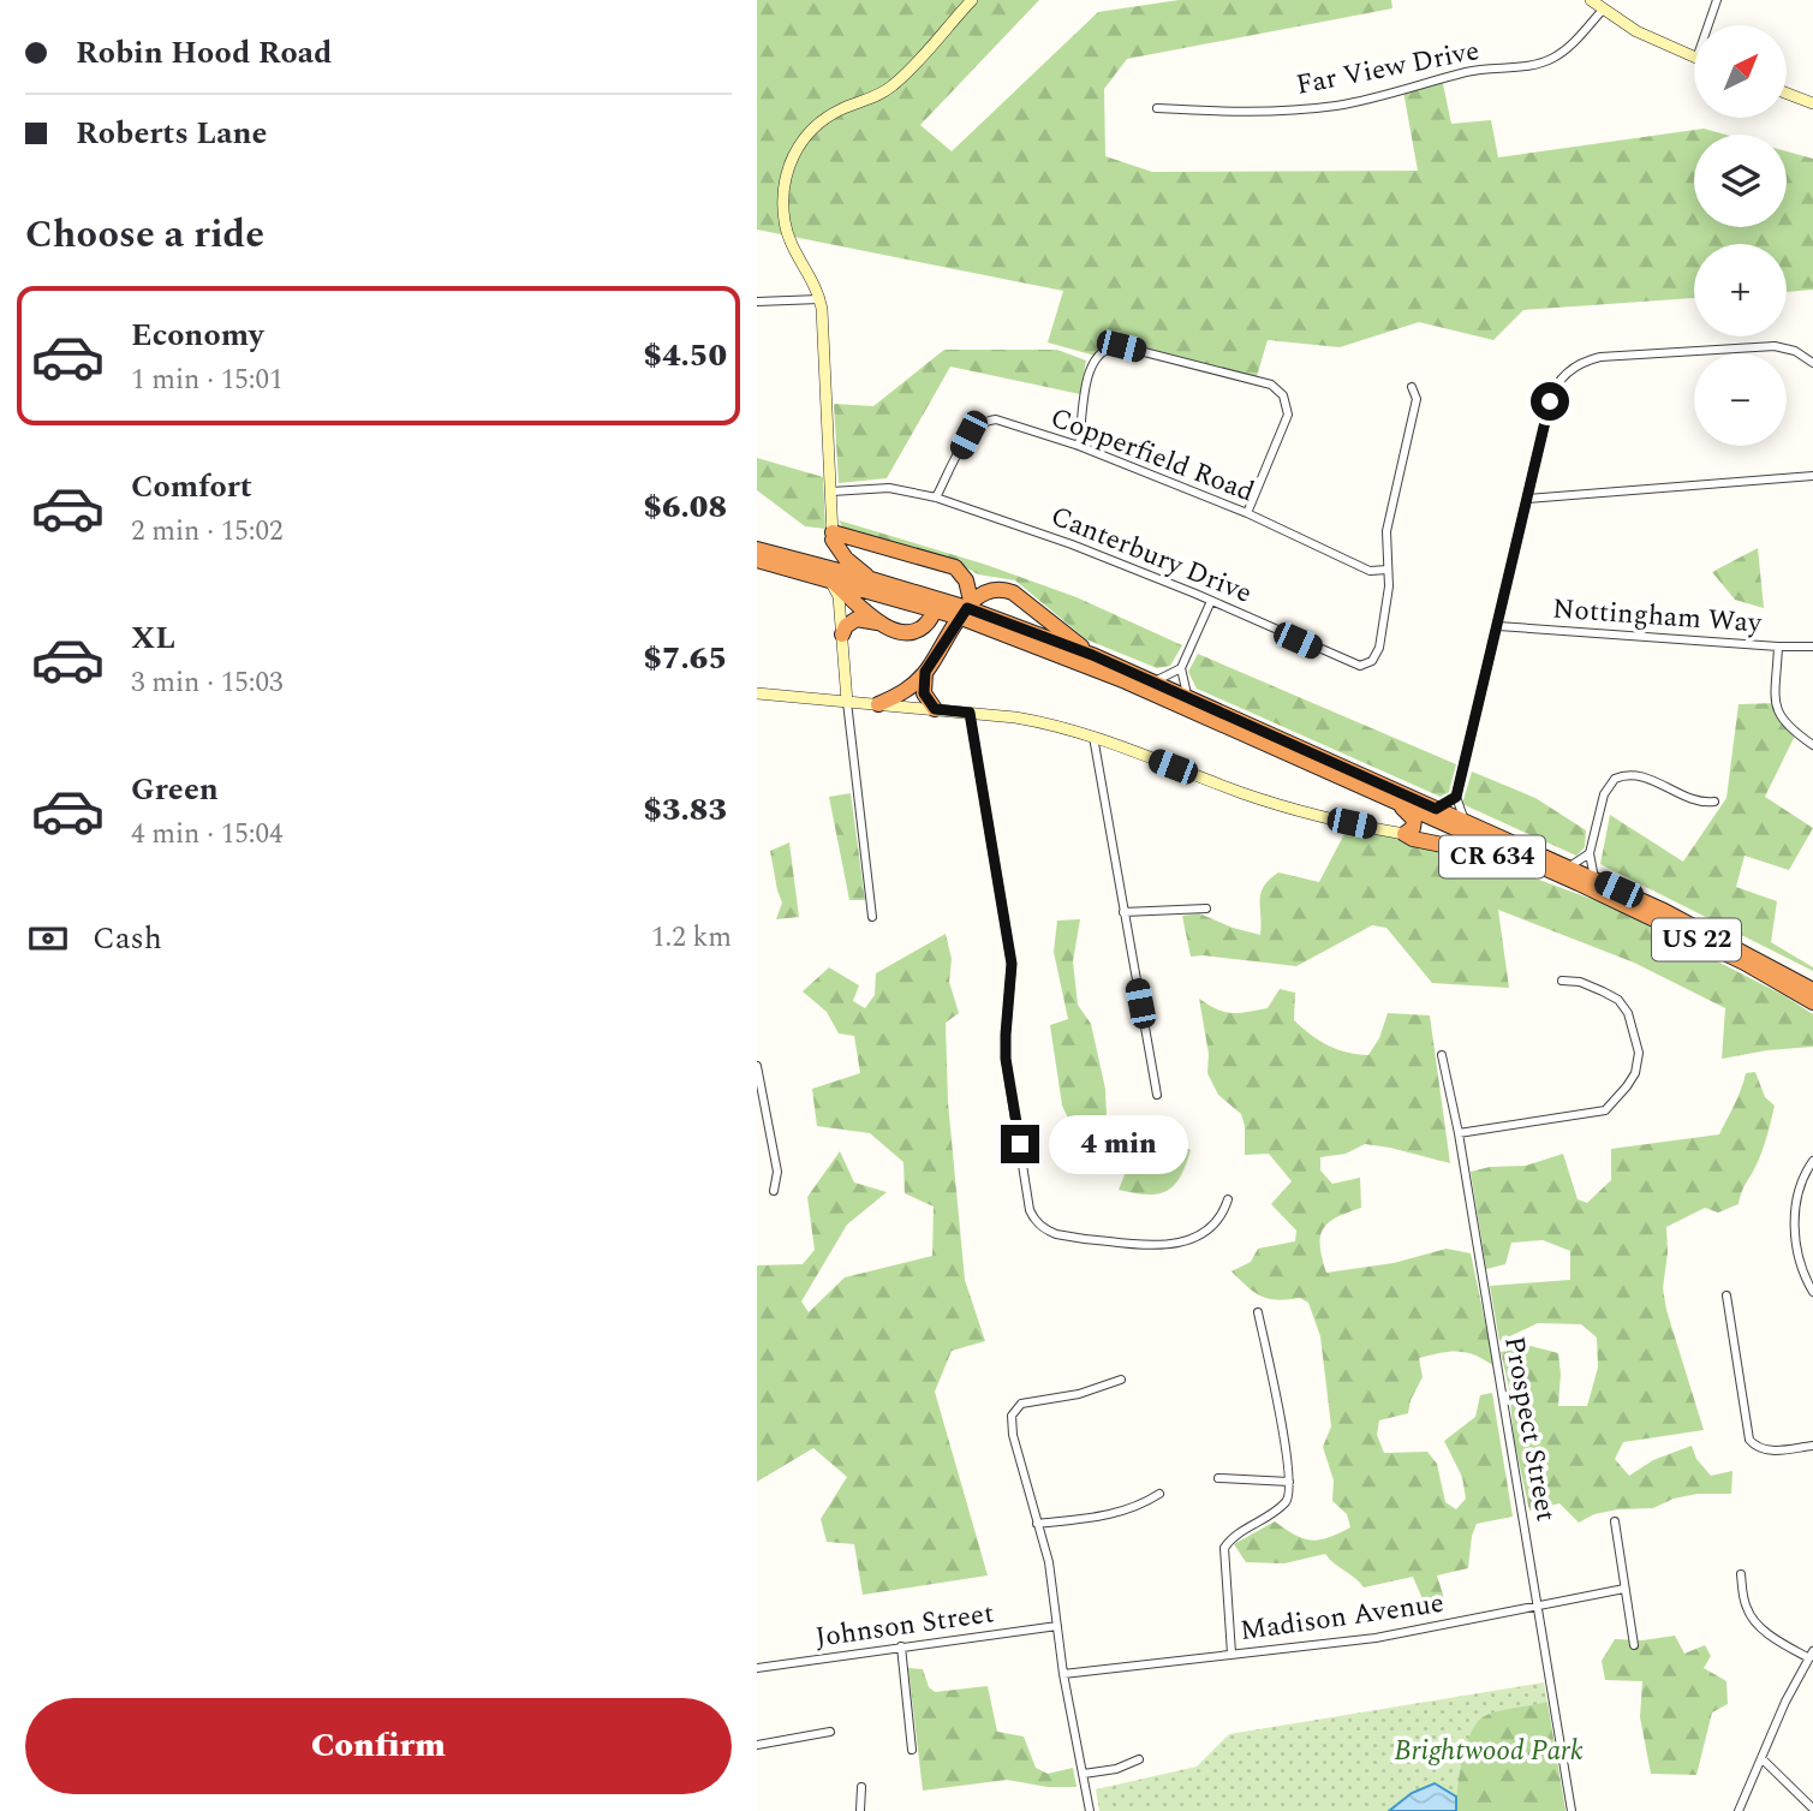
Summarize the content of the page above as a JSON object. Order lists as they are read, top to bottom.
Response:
{
  "streets": {
    "highway": ["CR 634", "US 22"],
    "street": [
      "Far View Drive",
      "Copperfield Road",
      "Canterbury Drive",
      "Nottingham Way",
      "Prospect Street",
      "Madison Avenue",
      "Johnson Street"
    ]
  },
  "crossings": [
    ["Copperfield Road", "Canterbury Drive"],
    ["CR 634", "US 22"],
    ["Prospect Street", "Madison Avenue"]
  ],
  "parks": ["Brightwood Park"],
  "north": "top right",
  "page": {
    "banner": ["Robin Hood Road", "Roberts Lane"],
    "map_buttons": ["+", "−"],
    "heading": "Choose a ride",
    "list": [
      {
        "name": "Economy",
        "note": "1 min · 15:01",
        "value": "$4.50"
      },
      {
        "name": "Comfort",
        "note": "2 min · 15:02",
        "value": "$6.08"
      },
      {
        "name": "XL",
        "note": "3 min · 15:03",
        "value": "$7.65"
      },
      {
        "name": "Green",
        "note": "4 min · 15:04",
        "value": "$3.83"
      }
    ],
    "pay": ["Cash", "1.2 km"],
    "bubble": "4 min",
    "buttons": "Confirm"
  }
}
